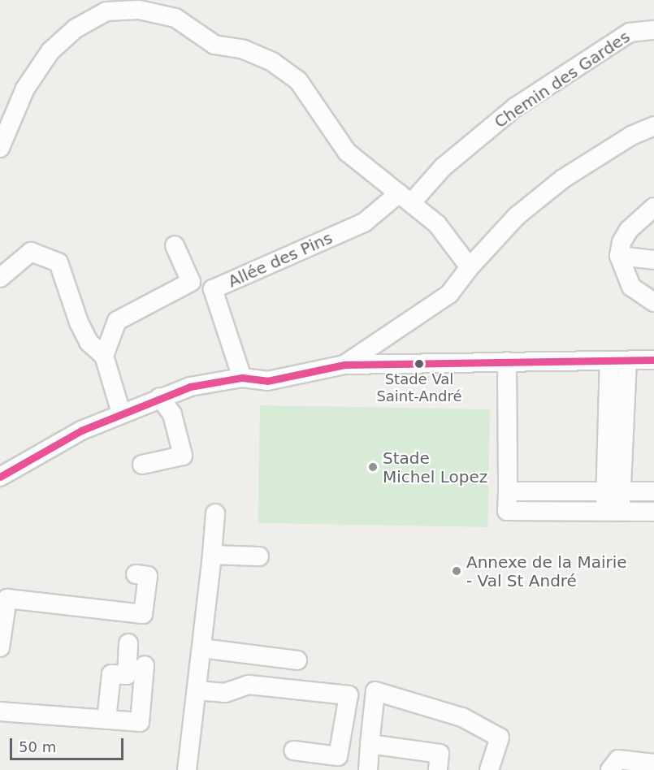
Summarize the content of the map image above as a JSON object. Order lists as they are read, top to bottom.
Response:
{
  "streets": {
    "street": ["Chemin des Gardes", "Allée des Pins"]
  },
  "crossings": [
    ["Chemin des Gardes", "Allée des Pins"]
  ],
  "places": ["Stade Val Saint-André", "Stade Michel Lopez", "Annexe de la Mairie - Val St André"],
  "scale_bar": "50 m"
}
